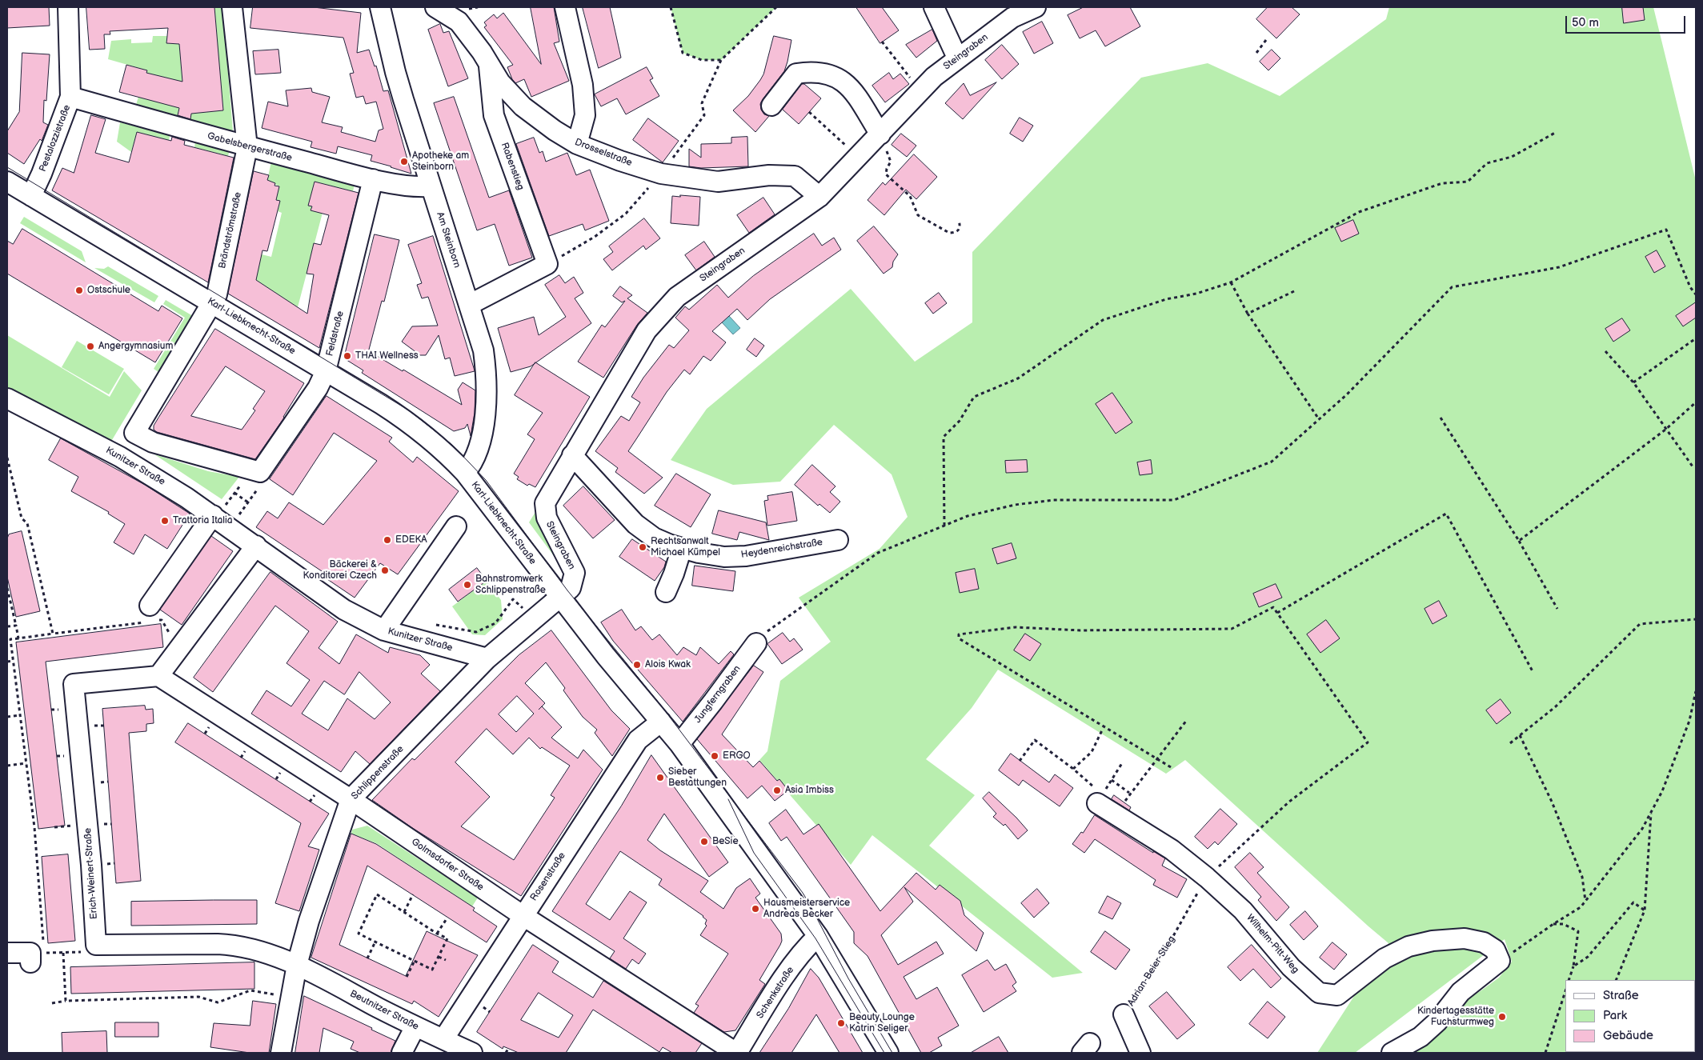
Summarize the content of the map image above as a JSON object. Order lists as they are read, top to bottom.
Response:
{
  "streets": {
    "street": [
      "Steingraben",
      "Pestalozzistraße",
      "Gabelsbergerstraße",
      "Drosselstraße",
      "Rabenstieg",
      "Brändströmstraße",
      "Am Steinborn",
      "Karl-Liebknecht-Straße",
      "Feldstraße",
      "Kunitzer Straße",
      "Heydenreichstraße",
      "Jungferngraben",
      "Schlippenstraße",
      "Golmsdorfer Straße",
      "Erich-Weinert-Straße",
      "Rosenstraße",
      "Wilhelm-Pitt-Weg",
      "Schenkstraße",
      "Beutnitzer Straße"
    ],
    "path": ["Adrian-Beier-Stieg"]
  },
  "crossings": [
    ["Steingraben", "Drosselstraße"],
    ["Steingraben", "Karl-Liebknecht-Straße"],
    ["Steingraben", "Heydenreichstraße"],
    ["Steingraben", "Schlippenstraße"],
    ["Pestalozzistraße", "Gabelsbergerstraße"],
    ["Pestalozzistraße", "Karl-Liebknecht-Straße"],
    ["Gabelsbergerstraße", "Brändströmstraße"],
    ["Gabelsbergerstraße", "Am Steinborn"],
    ["Gabelsbergerstraße", "Feldstraße"],
    ["Drosselstraße", "Rabenstieg"],
    ["Brändströmstraße", "Karl-Liebknecht-Straße"],
    ["Brändströmstraße", "Feldstraße"],
    ["Am Steinborn", "Karl-Liebknecht-Straße"],
    ["Karl-Liebknecht-Straße", "Feldstraße"],
    ["Karl-Liebknecht-Straße", "Jungferngraben"],
    ["Karl-Liebknecht-Straße", "Schlippenstraße"],
    ["Karl-Liebknecht-Straße", "Rosenstraße"],
    ["Karl-Liebknecht-Straße", "Schenkstraße"],
    ["Kunitzer Straße", "Schlippenstraße"],
    ["Schlippenstraße", "Golmsdorfer Straße"],
    ["Schlippenstraße", "Beutnitzer Straße"],
    ["Golmsdorfer Straße", "Erich-Weinert-Straße"],
    ["Golmsdorfer Straße", "Rosenstraße"],
    ["Golmsdorfer Straße", "Schenkstraße"],
    ["Rosenstraße", "Beutnitzer Straße"],
    ["Wilhelm-Pitt-Weg", "Adrian-Beier-Stieg"]
  ],
  "places": [
    "Apotheke am Steinborn",
    "Ostschule",
    "Angergymnasium",
    "THAI Wellness",
    "Trattoria Italia",
    "EDEKA",
    "Rechtsanwalt Michael Kümpel",
    "Bäckerei & Konditorei Czech",
    "Bahnstromwerk Schlippenstraße",
    "Alois Kwak",
    "ERGO",
    "Sieber Bestattungen",
    "Asia Imbiss",
    "BeSie",
    "Hausmeisterservice Andreas Becker",
    "Kindertagesstätte Fuchsturmweg",
    "Beauty Lounge Katrin Seliger"
  ],
  "legend": ["Straße", "Park", "Gebäude"],
  "scale_bar": "50 m"
}
